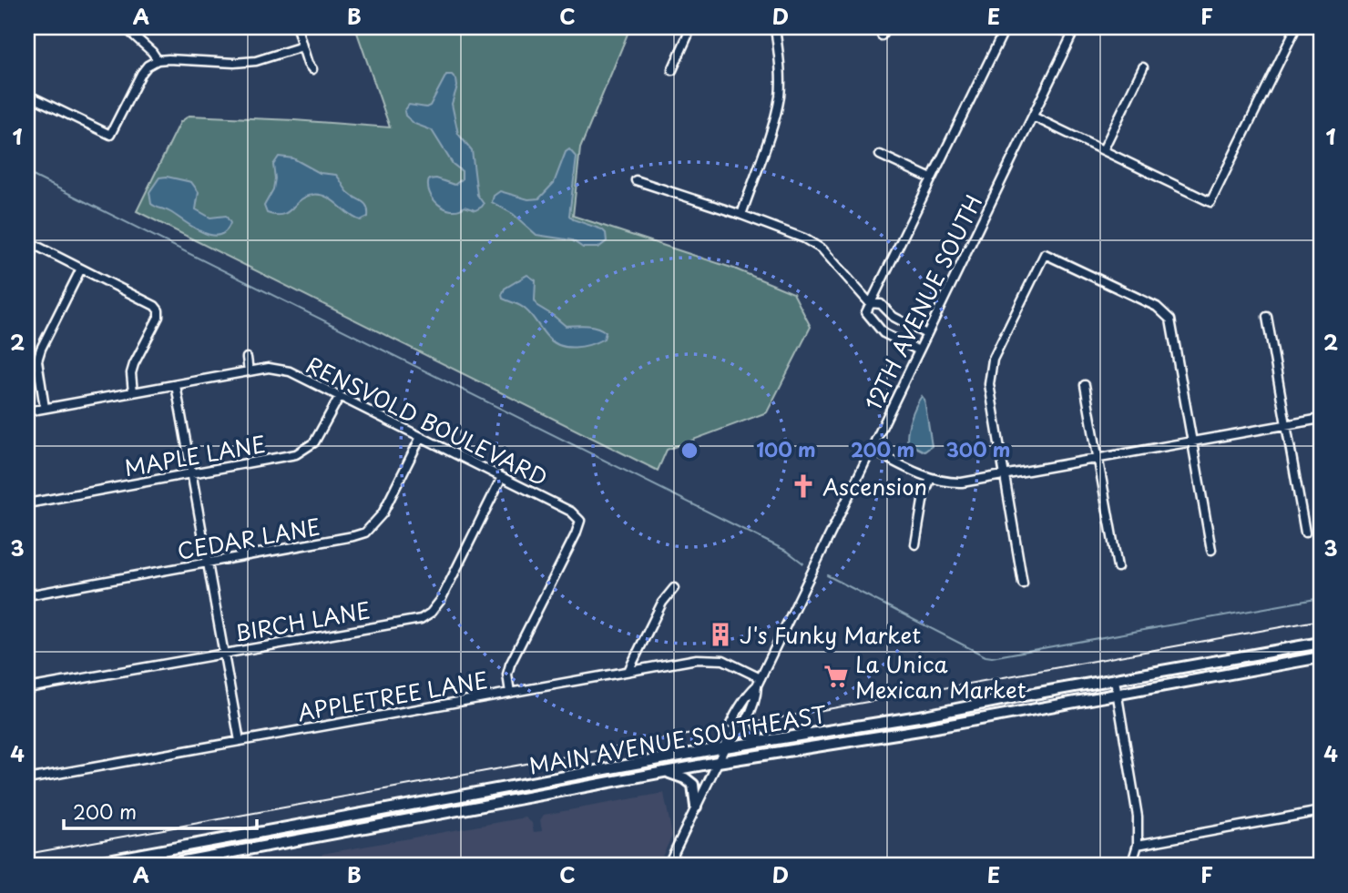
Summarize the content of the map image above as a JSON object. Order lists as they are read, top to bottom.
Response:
{
  "streets": {
    "main road": ["MAIN AVENUE SOUTHEAST"],
    "street": [
      "12TH AVENUE SOUTH",
      "RENSVOLD BOULEVARD",
      "MAPLE LANE",
      "CEDAR LANE",
      "BIRCH LANE",
      "APPLETREE LANE"
    ]
  },
  "crossings": [
    ["12TH AVENUE SOUTH", "APPLETREE LANE"],
    ["12TH AVENUE SOUTH", "MAIN AVENUE SOUTHEAST"],
    ["RENSVOLD BOULEVARD", "MAPLE LANE"],
    ["RENSVOLD BOULEVARD", "CEDAR LANE"],
    ["RENSVOLD BOULEVARD", "BIRCH LANE"],
    ["RENSVOLD BOULEVARD", "APPLETREE LANE"]
  ],
  "places": {
    "church": ["Ascension"],
    "building": ["J's Funky Market"],
    "supermarket": ["La Unica Mexican Market"]
  },
  "scale_bar": "200 m",
  "grid": {
    "columns": [
      "A",
      "B",
      "C",
      "D",
      "E",
      "F"
    ],
    "rows": [
      "1",
      "2",
      "3",
      "4"
    ]
  },
  "rings": ["100 m", "200 m", "300 m"]
}
